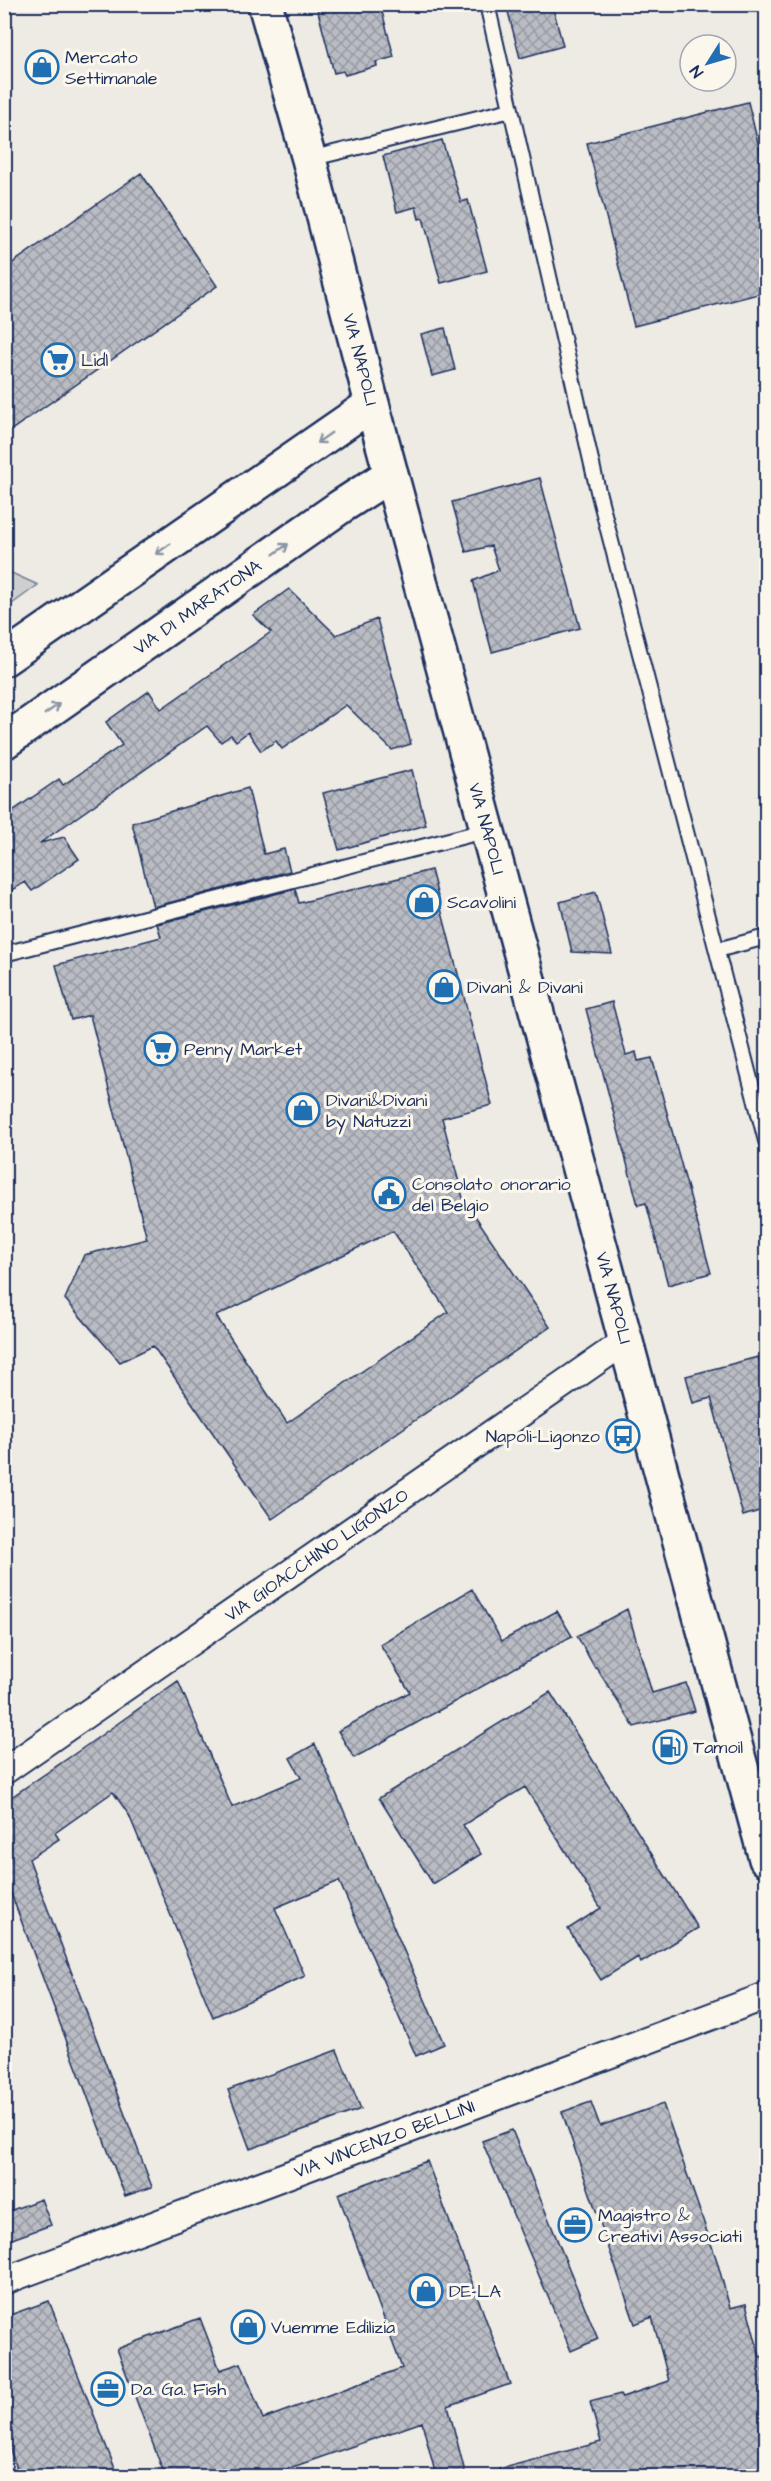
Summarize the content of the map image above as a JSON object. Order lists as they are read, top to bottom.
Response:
{
  "streets": {
    "main road": ["VIA NAPOLI", "VIA DI MARATONA"],
    "street": ["VIA GIOACCHINO LIGONZO", "VIA VINCENZO BELLINI"]
  },
  "crossings": [
    ["VIA NAPOLI", "VIA DI MARATONA"],
    ["VIA NAPOLI", "VIA GIOACCHINO LIGONZO"]
  ],
  "places": {
    "shop": [
      "Mercato Settimanale",
      "Scavolini",
      "Divani & Divani",
      "Divani&Divani by Natuzzi",
      "DE-LA",
      "Vuemme Edilizia"
    ],
    "supermarket": ["Lidl", "Penny Market"],
    "public building": ["Consolato onorario del Belgio"],
    "bus stop": ["Napoli-Ligonzo"],
    "fuel station": ["Tamoil"],
    "office": ["Magistro & Creativi Associati", "Da. Ga. Fish"]
  },
  "north": "bottom left"
}
